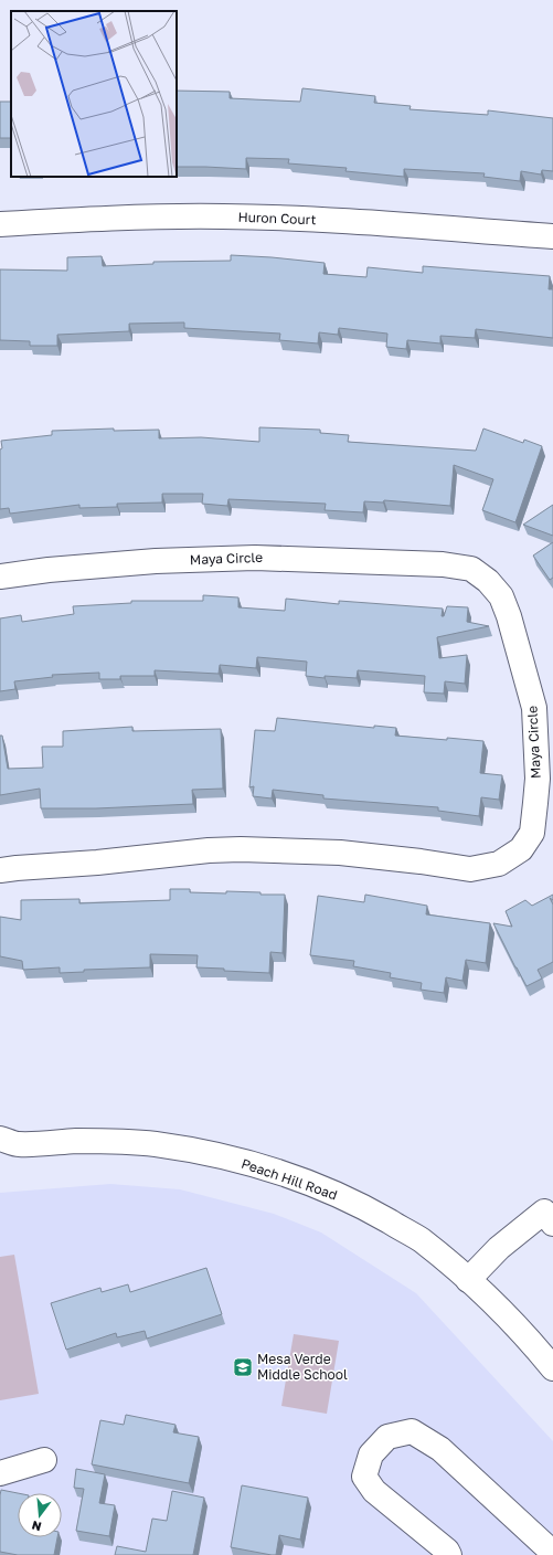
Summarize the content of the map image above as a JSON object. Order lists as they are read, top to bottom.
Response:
{
  "streets": {
    "street": ["Huron Court", "Maya Circle", "Peach Hill Road"]
  },
  "places": {
    "school or university": ["Mesa Verde Middle School"]
  },
  "north": "bottom"
}
